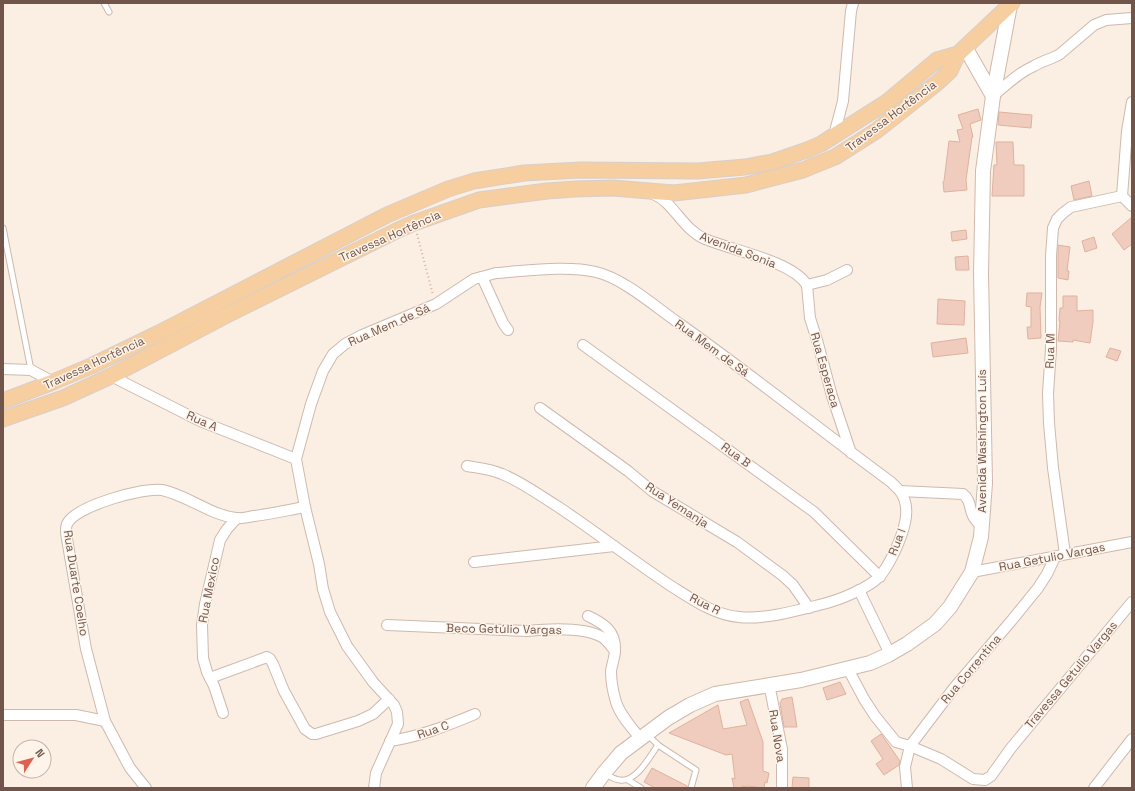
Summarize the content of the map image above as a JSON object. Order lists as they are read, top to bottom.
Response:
{
  "streets": {
    "main road": ["Travessa Hortência", "Avenida Washington Luís"],
    "street": [
      "Avenida Sonia",
      "Rua Mem de Sá",
      "Rua M",
      "Rua Esperaca",
      "Rua A",
      "Rua B",
      "Rua Yemanja",
      "Rua I",
      "Rua Getulio Vargas",
      "Rua Duarte Coelho",
      "Rua Mexico",
      "Rua R",
      "Beco Getúlio Vargas",
      "Rua Correntina",
      "Travessa Getulio Vargas",
      "Rua C",
      "Rua Nova"
    ]
  },
  "crossings": [
    ["Travessa Hortência", "Avenida Sonia"],
    ["Travessa Hortência", "Rua A"],
    ["Travessa Hortência", "Avenida Washington Luís"],
    ["Avenida Sonia", "Rua Esperaca"],
    ["Rua Mem de Sá", "Rua Esperaca"],
    ["Rua Mem de Sá", "Rua A"],
    ["Rua Mem de Sá", "Rua I"],
    ["Rua Mem de Sá", "Rua C"],
    ["Rua M", "Rua Getulio Vargas"],
    ["Rua Esperaca", "Rua I"],
    ["Avenida Washington Luís", "Rua Getulio Vargas"],
    ["Avenida Washington Luís", "Travessa Getulio Vargas"],
    ["Avenida Washington Luís", "Rua Nova"],
    ["Rua B", "Rua I"],
    ["Rua Yemanja", "Rua I"],
    ["Rua Yemanja", "Rua R"],
    ["Rua I", "Rua R"],
    ["Rua Getulio Vargas", "Rua Correntina"],
    ["Rua Duarte Coelho", "Rua Mexico"],
    ["Rua Correntina", "Travessa Getulio Vargas"]
  ],
  "north": "top right"
}
